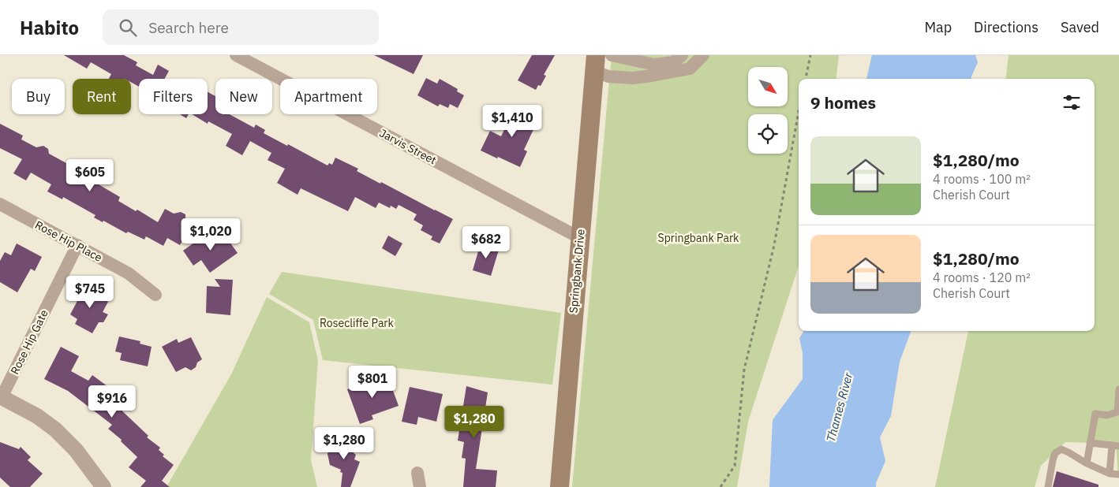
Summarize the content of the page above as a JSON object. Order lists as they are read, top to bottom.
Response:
{
  "streets": {
    "main road": ["Springbank Drive"],
    "street": ["Jarvis Street", "Rose Hip Place", "Rose Hip Gate"]
  },
  "crossings": [
    ["Jarvis Street", "Springbank Drive"],
    ["Rose Hip Place", "Rose Hip Gate"]
  ],
  "water": ["Thames River"],
  "parks": ["Springbank Park", "Rosecliffe Park"],
  "north": "bottom right",
  "page": {
    "header": "Habito",
    "search": "Search here",
    "nav": ["Map", "Directions", "Saved"],
    "chip": [
      "Buy",
      "Rent",
      "Filters",
      "New",
      "Apartment"
    ],
    "heading": "9 homes",
    "price": [
      "$1,410",
      "$605",
      "$1,020",
      "$682",
      "$745",
      "$801",
      "$916",
      "$1,280",
      "$1,280"
    ],
    "list": [
      {
        "name": "$1,280/mo",
        "note": "4 rooms · 100 m² · Cherish Court"
      },
      {
        "name": "$1,280/mo",
        "note": "4 rooms · 120 m² · Cherish Court"
      }
    ]
  }
}
